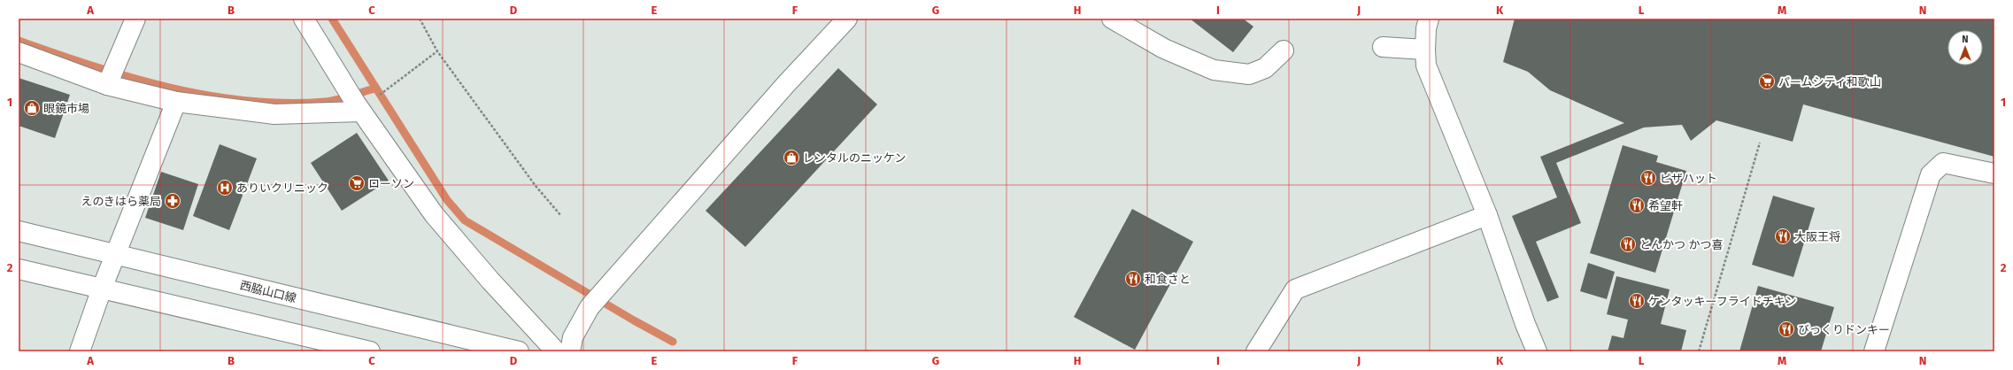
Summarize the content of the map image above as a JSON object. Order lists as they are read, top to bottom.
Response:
{
  "streets": {
    "street": ["西脇山口線"]
  },
  "places": {
    "supermarket": ["パームシティ和歌山", "ローソン"],
    "shop": ["眼鏡市場", "レンタルのニッケン"],
    "restaurant": [
      "ピザハット",
      "希望軒",
      "大阪王将",
      "とんかつ かつ喜",
      "和食さと",
      "ケンタッキーフライドチキン",
      "びっくりドンキー"
    ],
    "hospital": ["ありいクリニック"],
    "pharmacy": ["えのきはら薬局"]
  },
  "north": "top",
  "grid": {
    "columns": [
      "A",
      "B",
      "C",
      "D",
      "E",
      "F",
      "G",
      "H",
      "I",
      "J",
      "K",
      "L",
      "M",
      "N"
    ],
    "rows": ["1", "2"]
  }
}
